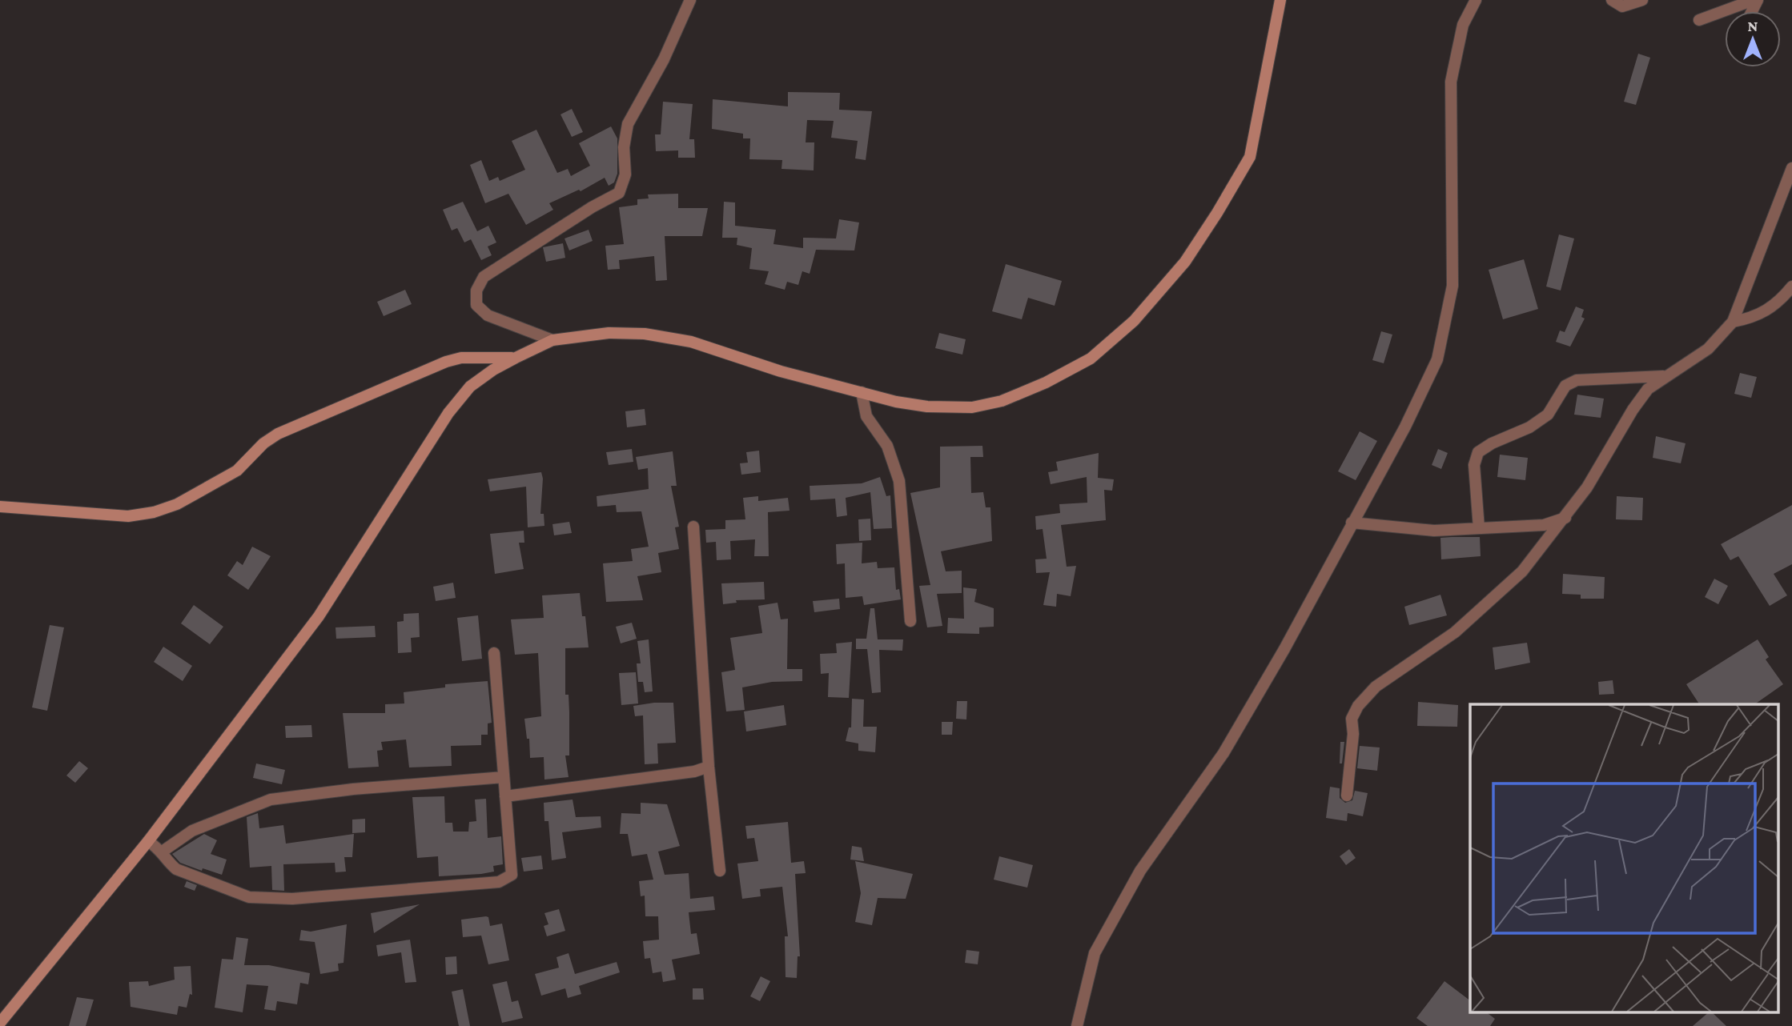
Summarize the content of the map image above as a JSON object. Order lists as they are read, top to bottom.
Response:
{
  "north": "top"
}
